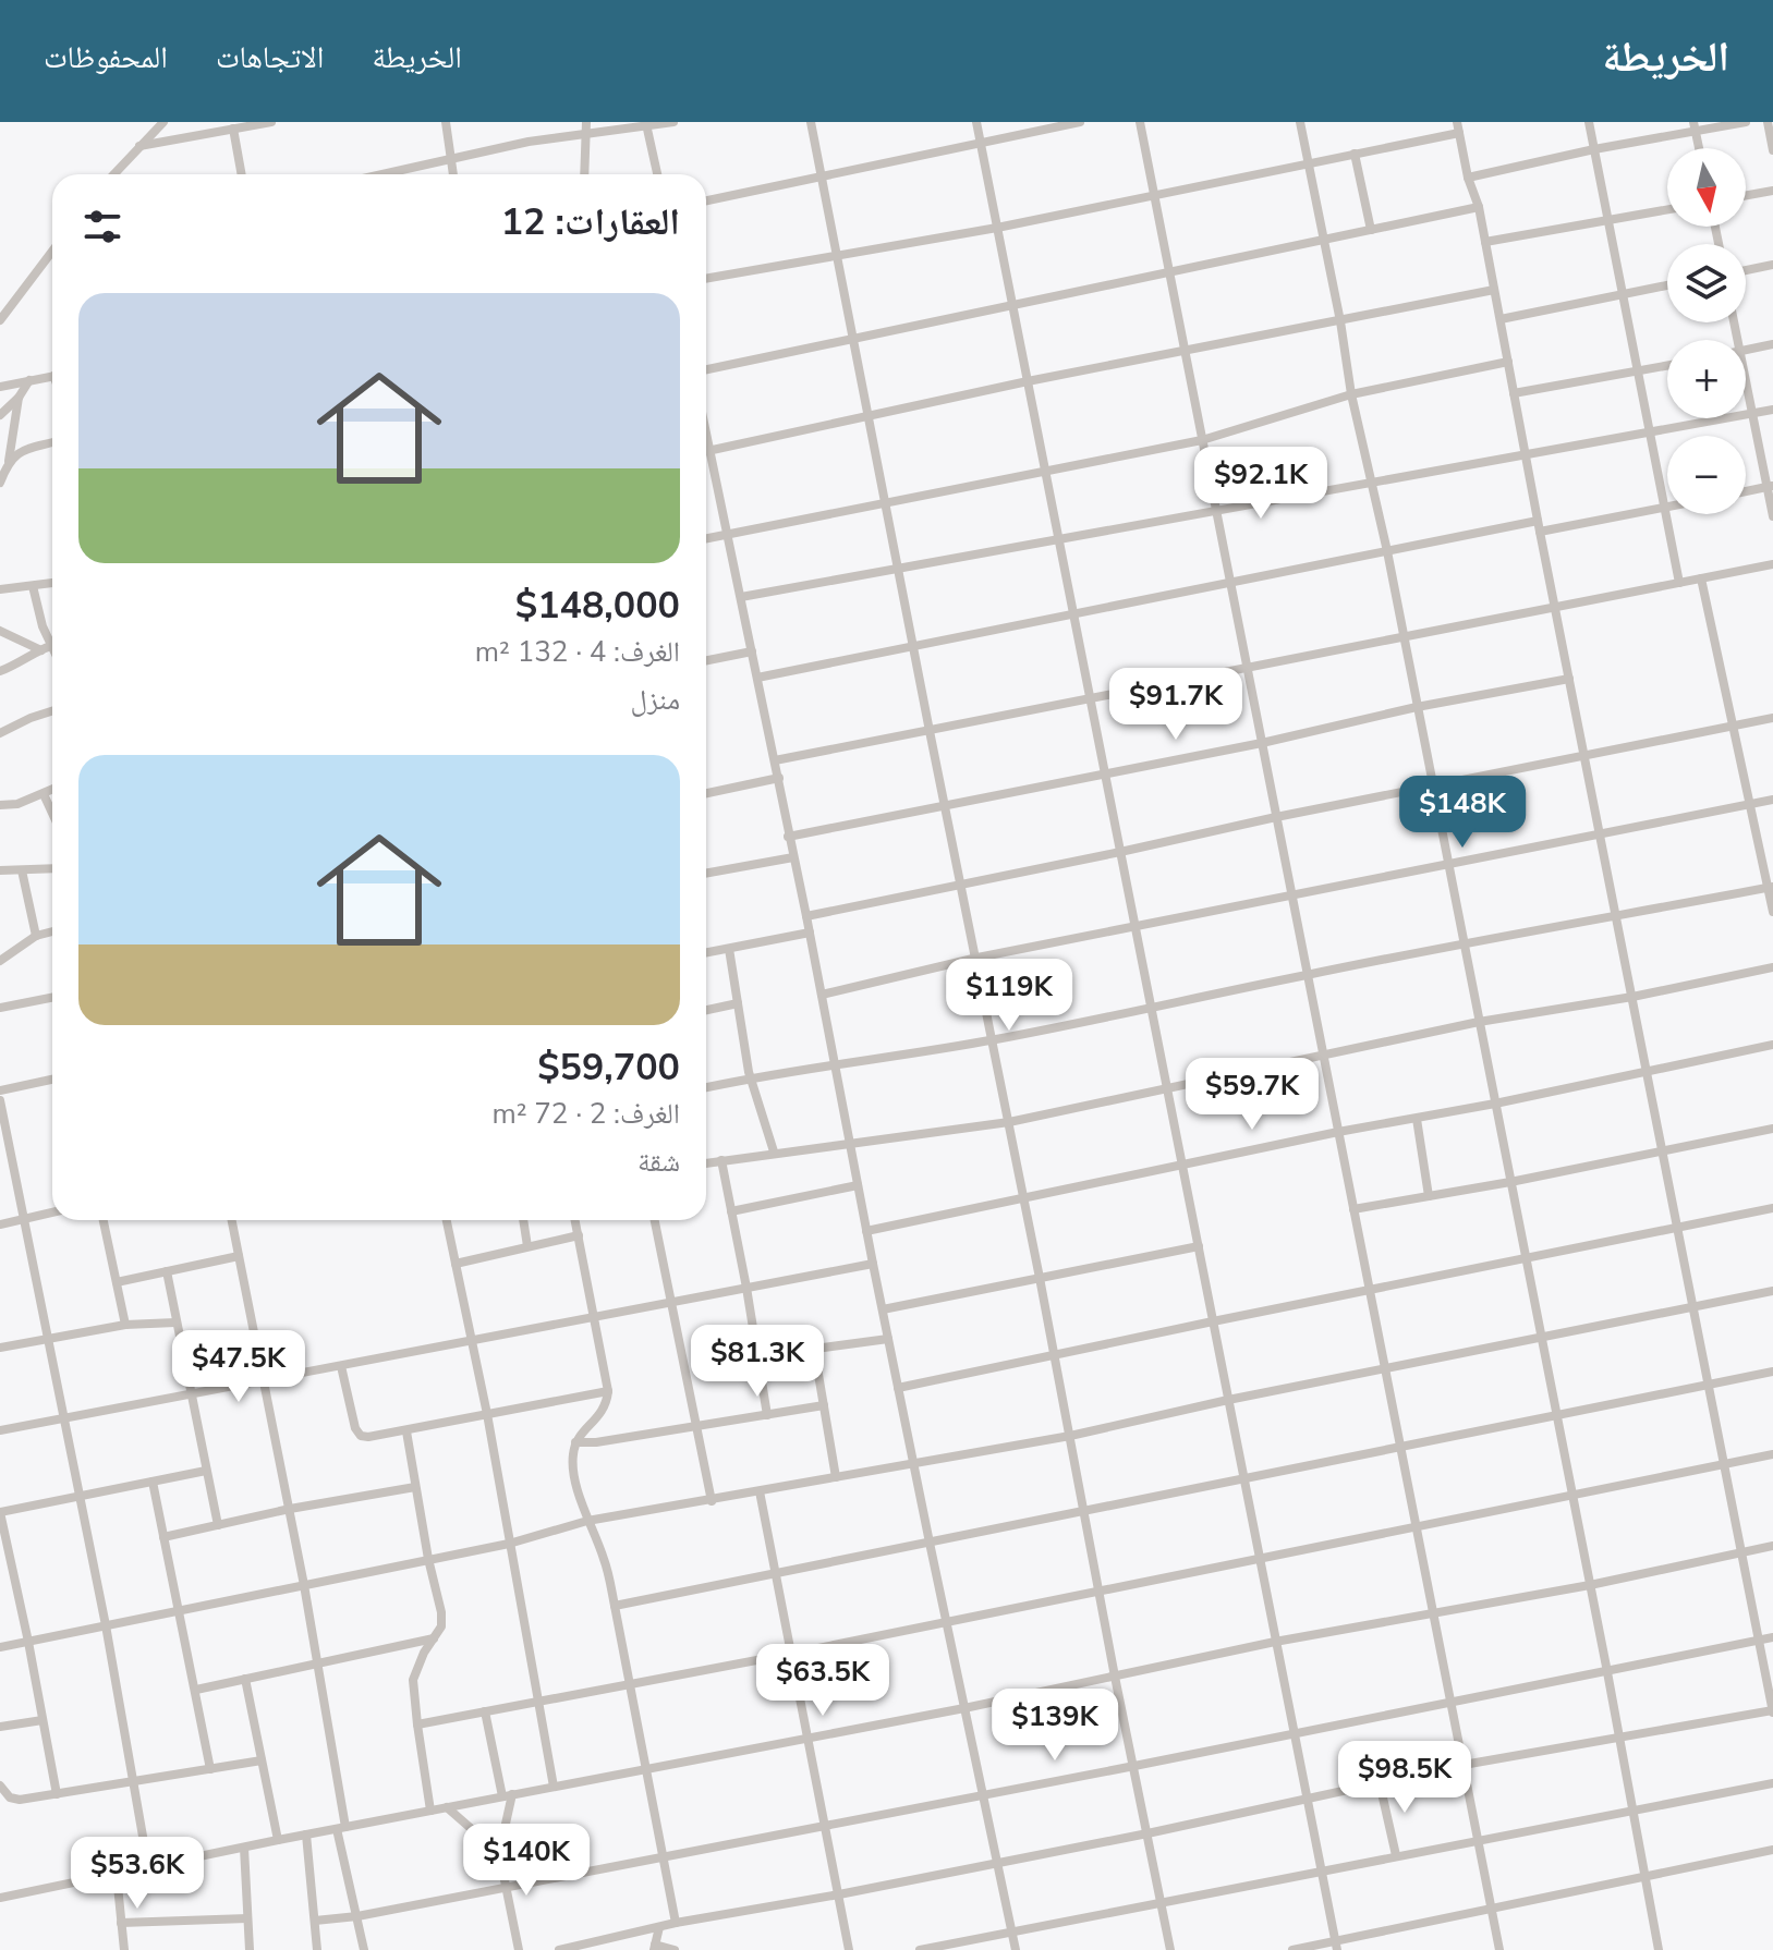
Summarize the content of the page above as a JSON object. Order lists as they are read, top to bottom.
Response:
{
  "north": "bottom",
  "page": {
    "header": "الخريطة",
    "nav": ["الخريطة", "الاتجاهات", "المحفوظات"],
    "map_buttons": ["+", "−"],
    "heading": "العقارات: 12",
    "list": [
      {
        "name": "$148,000",
        "note": "الغرف: 4 · 132 m² · منزل"
      },
      {
        "name": "$59,700",
        "note": "الغرف: 2 · 72 m² · شقة"
      }
    ],
    "price": [
      "$92.1K",
      "$91.7K",
      "$148K",
      "$119K",
      "$59.7K",
      "$81.3K",
      "$47.5K",
      "$63.5K",
      "$139K",
      "$98.5K",
      "$140K",
      "$53.6K"
    ]
  }
}
